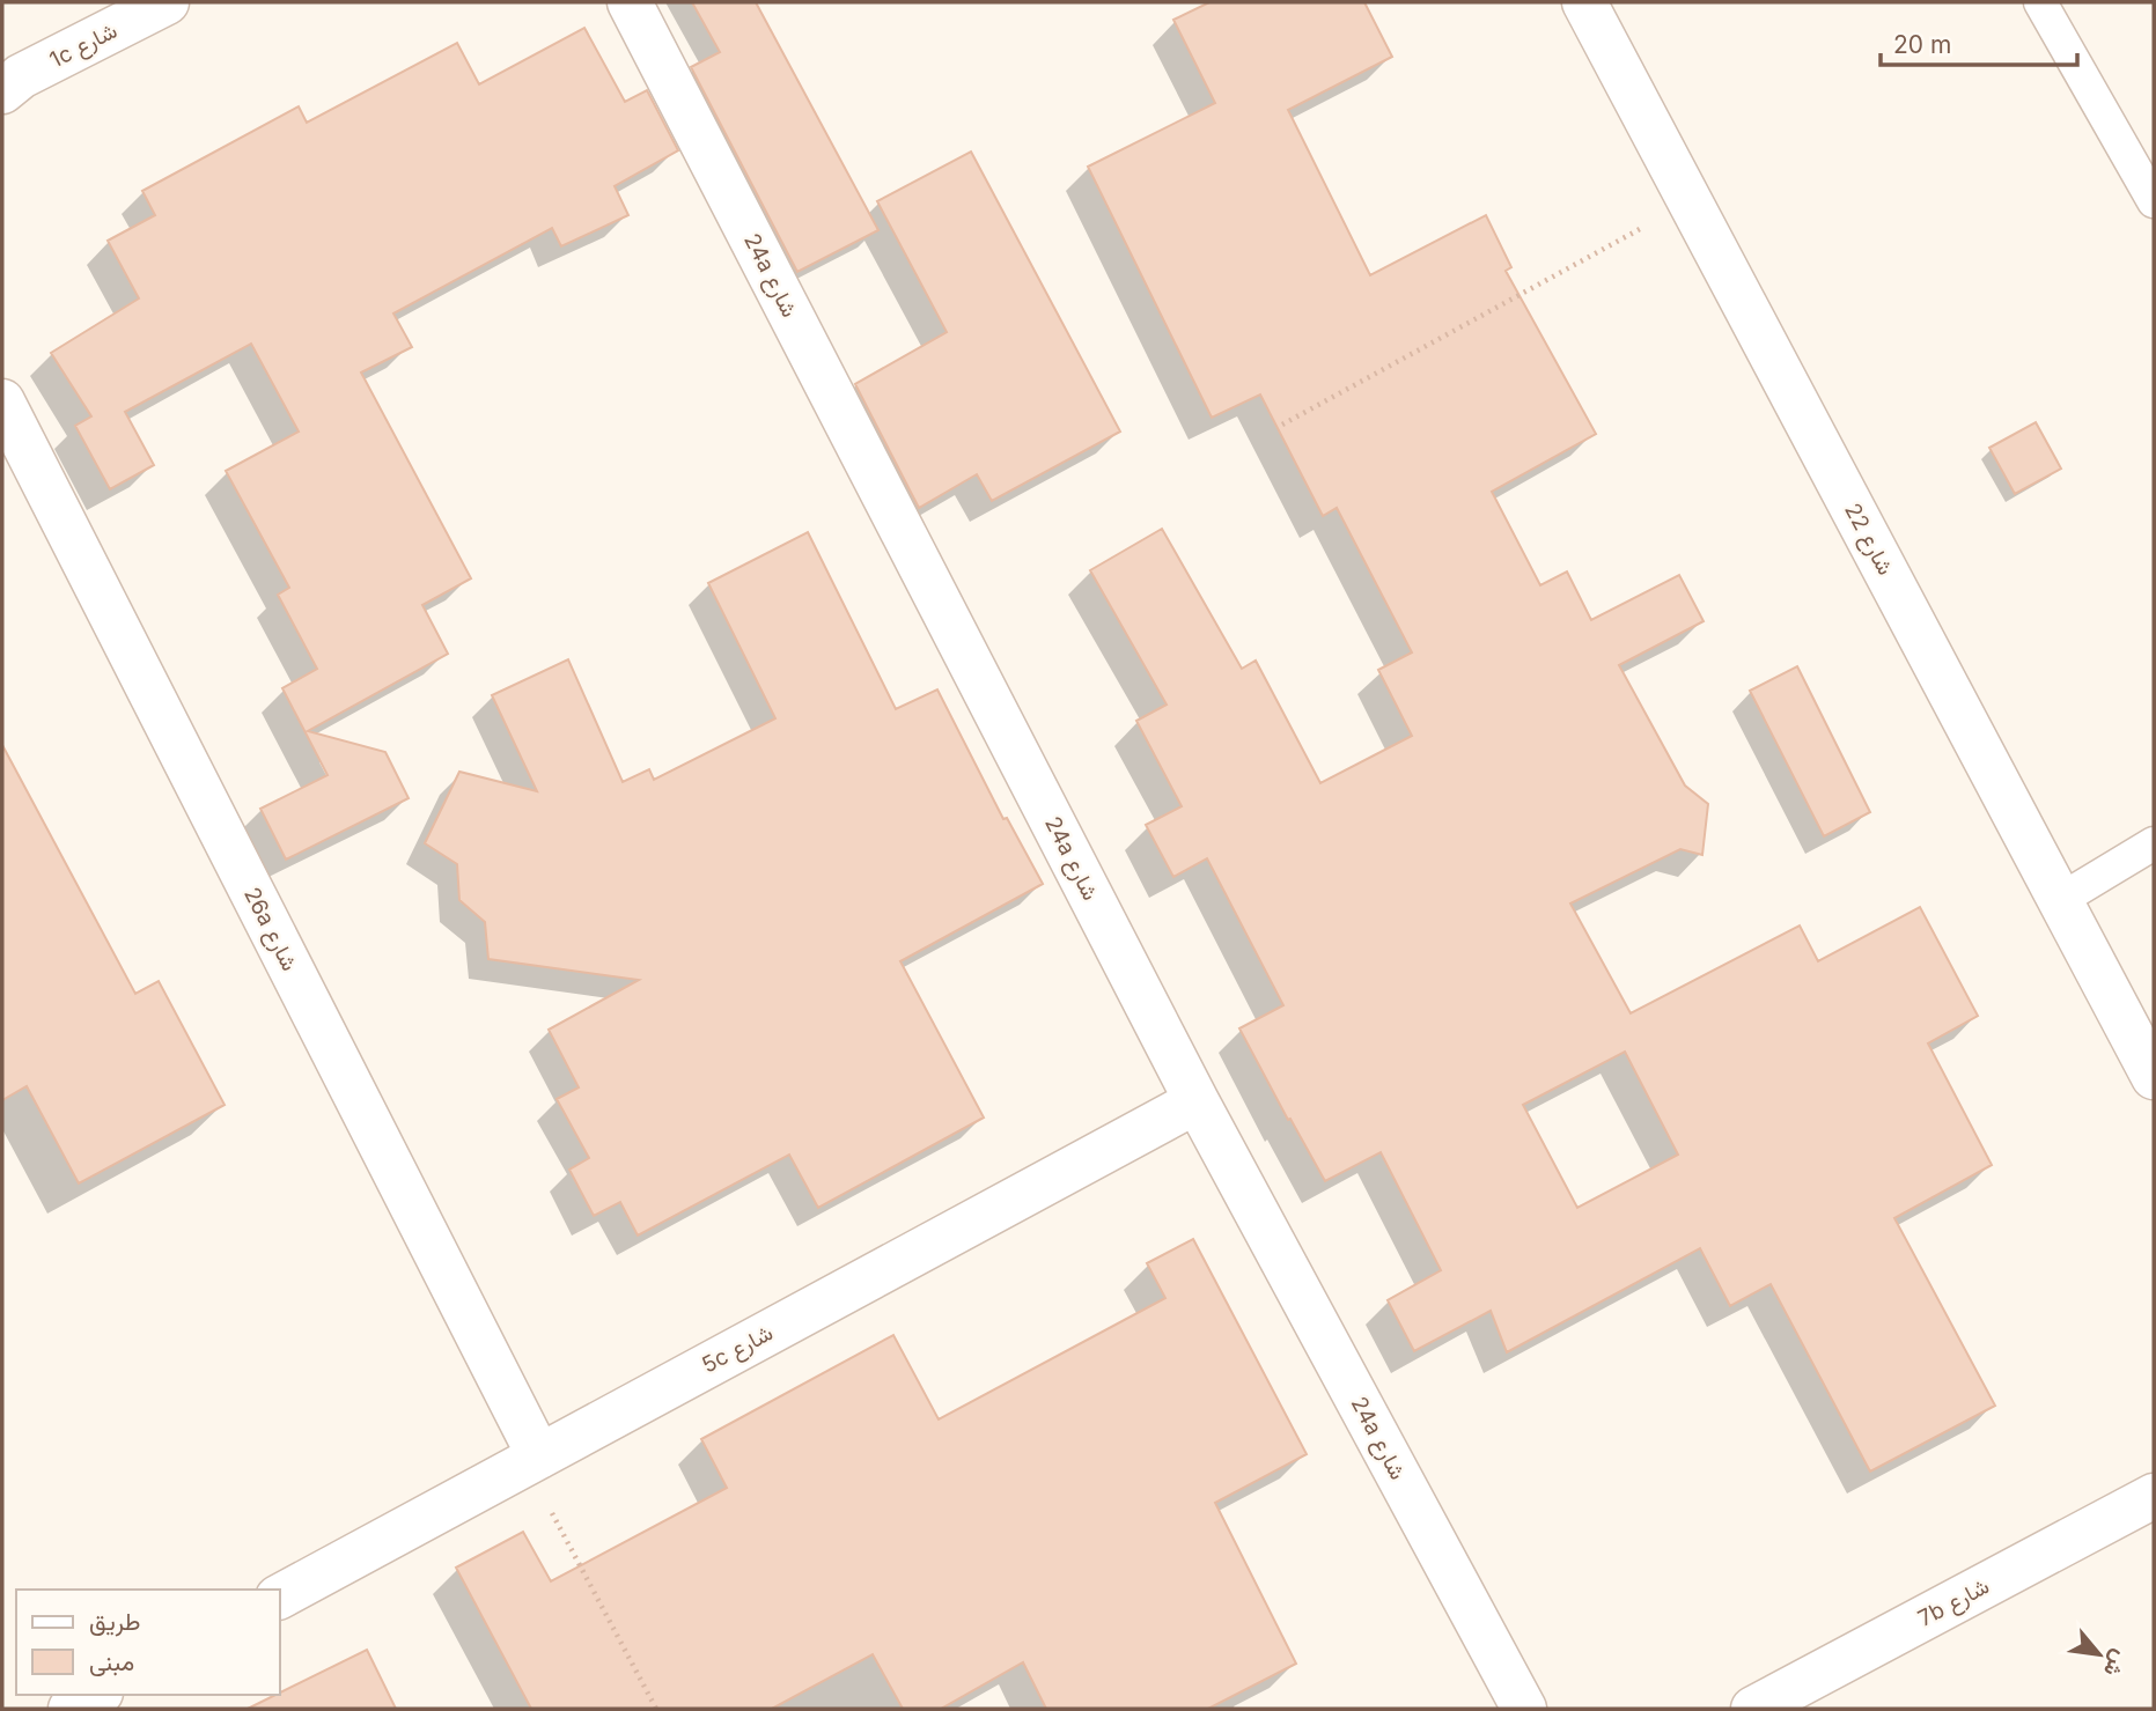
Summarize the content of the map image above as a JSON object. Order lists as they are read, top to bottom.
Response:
{
  "streets": {
    "street": [
      "1c شارع",
      "24a شارع",
      "شارع 22",
      "26a شارع",
      "5c شارع",
      "7b شارع"
    ]
  },
  "crossings": [
    ["24a شارع", "5c شارع"],
    ["26a شارع", "5c شارع"]
  ],
  "legend": ["طريق", "مبنى"],
  "scale_bar": "20 m",
  "north": "bottom right"
}
